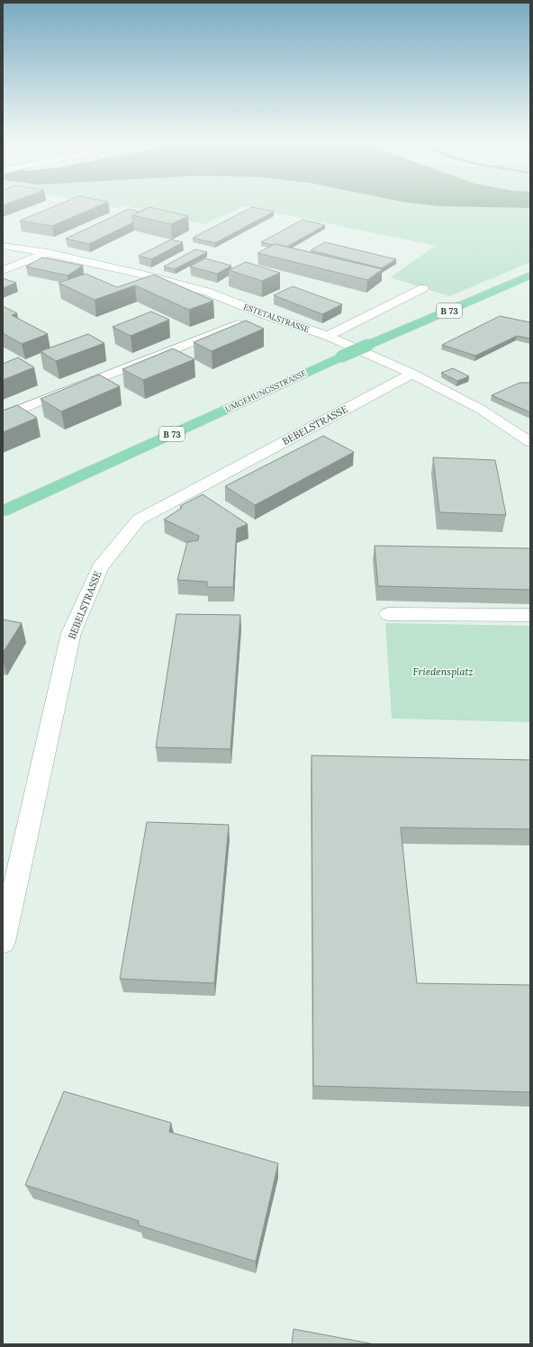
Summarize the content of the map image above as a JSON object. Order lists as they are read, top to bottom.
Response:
{
  "streets": {
    "main road": ["B 73", "UMGEHUNGSSTRASSE"],
    "street": ["ESTETALSTRASSE", "BEBELSTRASSE"]
  },
  "crossings": [
    ["ESTETALSTRASSE", "BEBELSTRASSE"]
  ],
  "parks": ["Friedensplatz"]
}
